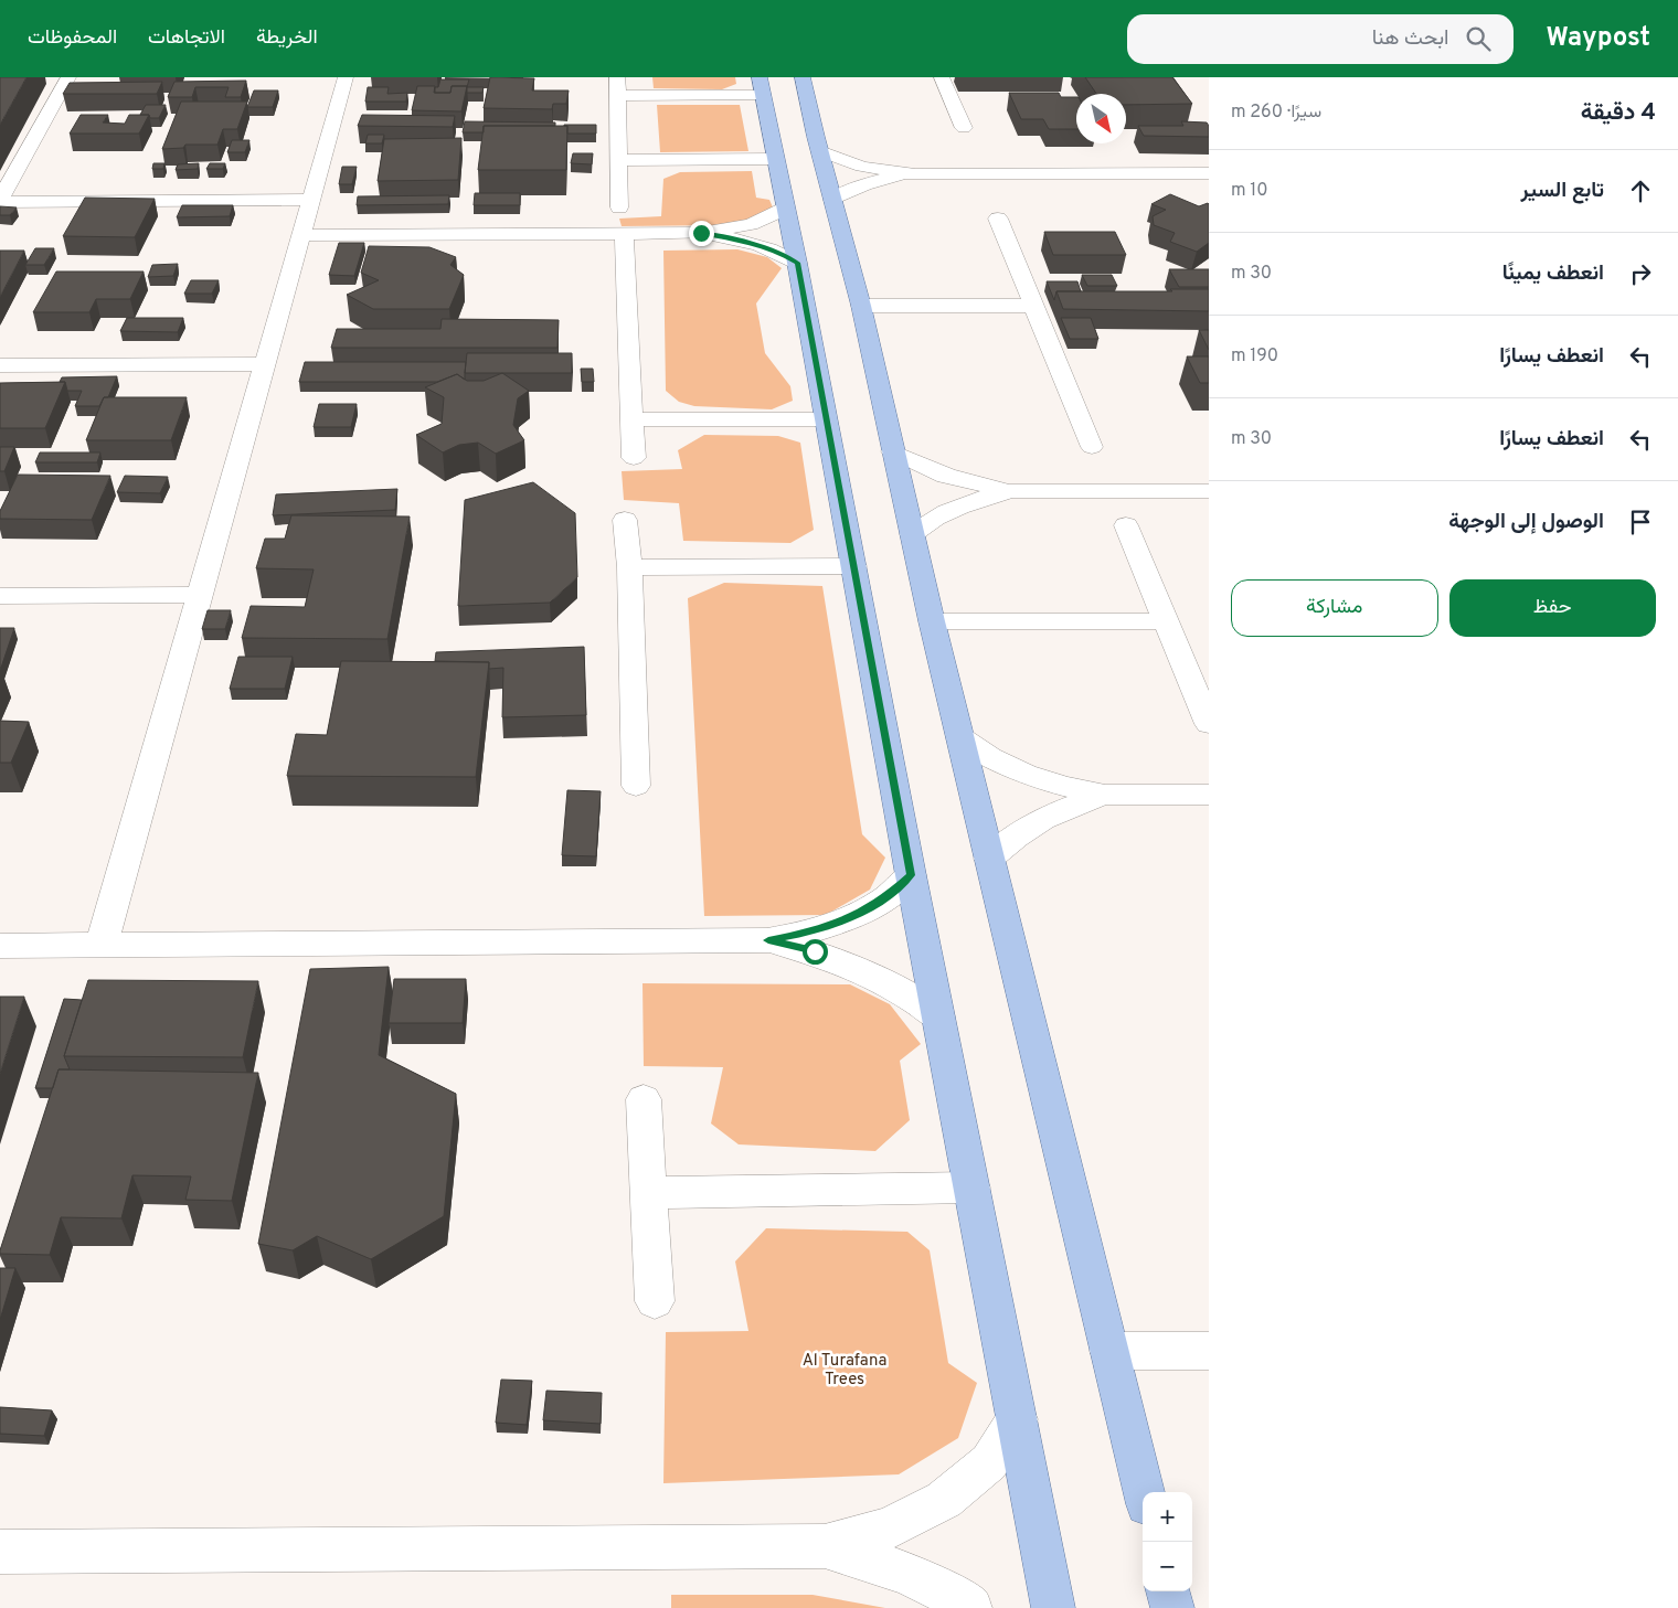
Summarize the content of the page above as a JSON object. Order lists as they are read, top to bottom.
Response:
{
  "parks": ["Al Turafana Trees"],
  "north": "bottom right",
  "page": {
    "header": "Waypost",
    "search": "ابحث هنا",
    "nav": ["الخريطة", "الاتجاهات", "المحفوظات"],
    "heading": ["4 دقيقة", "سيرًا · 260 m"],
    "list": [
      ["تابع السير", "10 m"],
      ["انعطف يمينًا", "30 m"],
      ["انعطف يسارًا", "190 m"],
      ["انعطف يسارًا", "30 m"],
      "الوصول إلى الوجهة"
    ],
    "buttons": ["حفظ", "مشاركة"],
    "map_buttons": ["+", "−"]
  }
}
